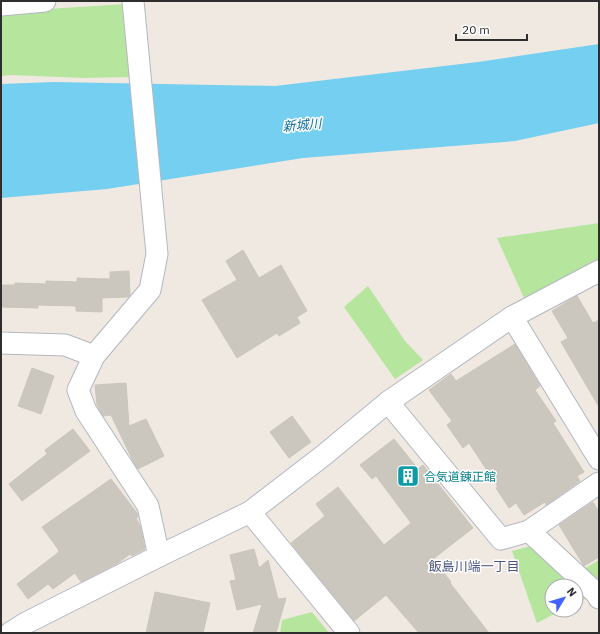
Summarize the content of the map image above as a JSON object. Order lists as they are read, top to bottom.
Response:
{
  "districts": ["飯島川端一丁目"],
  "water": ["新城川"],
  "places": {
    "building": ["合気道錬正館"]
  },
  "scale_bar": "20 m",
  "north": "top right"
}
